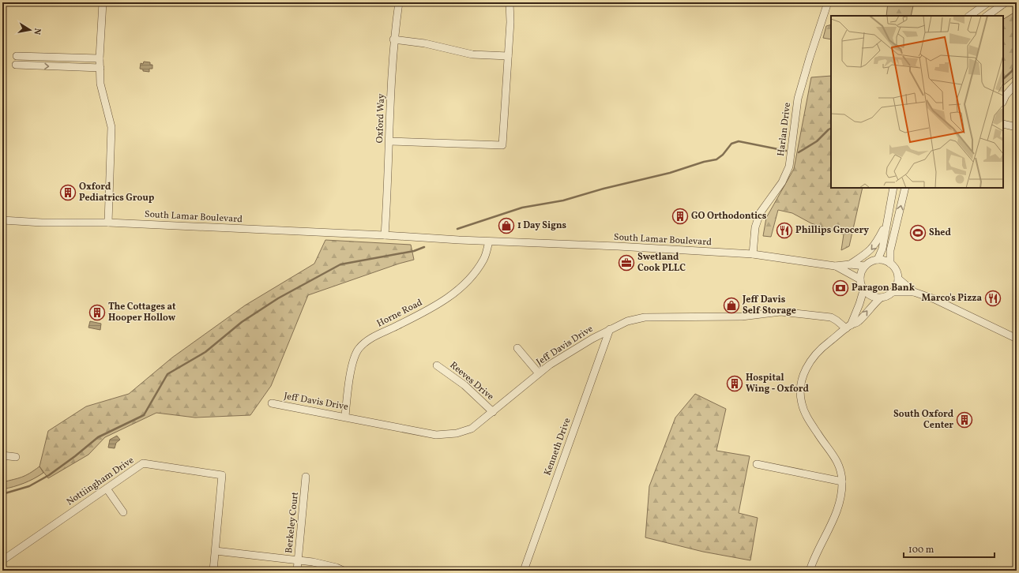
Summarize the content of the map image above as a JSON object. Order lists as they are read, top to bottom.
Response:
{
  "streets": {
    "street": [
      "Oxford Way",
      "Harlan Drive",
      "South Lamar Boulevard",
      "Horne Road",
      "Jeff Davis Drive",
      "Reeves Drive",
      "Kenneth Drive",
      "Nottiingham Drive",
      "Berkeley Court"
    ]
  },
  "crossings": [
    ["Oxford Way", "South Lamar Boulevard"],
    ["Harlan Drive", "South Lamar Boulevard"],
    ["South Lamar Boulevard", "Horne Road"],
    ["Horne Road", "Jeff Davis Drive"],
    ["Jeff Davis Drive", "Reeves Drive"],
    ["Jeff Davis Drive", "Kenneth Drive"]
  ],
  "places": {
    "building": [
      "Oxford Pediatrics Group",
      "GO Orthodontics",
      "The Cottages at Hooper Hollow",
      "Hospital Wing - Oxford",
      "South Oxford Center"
    ],
    "shop": ["1 Day Signs", "Jeff Davis Self Storage"],
    "restaurant": ["Phillips Grocery", "Marco's Pizza"],
    "sports": ["Shed"],
    "office": ["Swetland Cook PLLC"],
    "bank": ["Paragon Bank"]
  },
  "scale_bar": "100 m",
  "north": "right"
}
